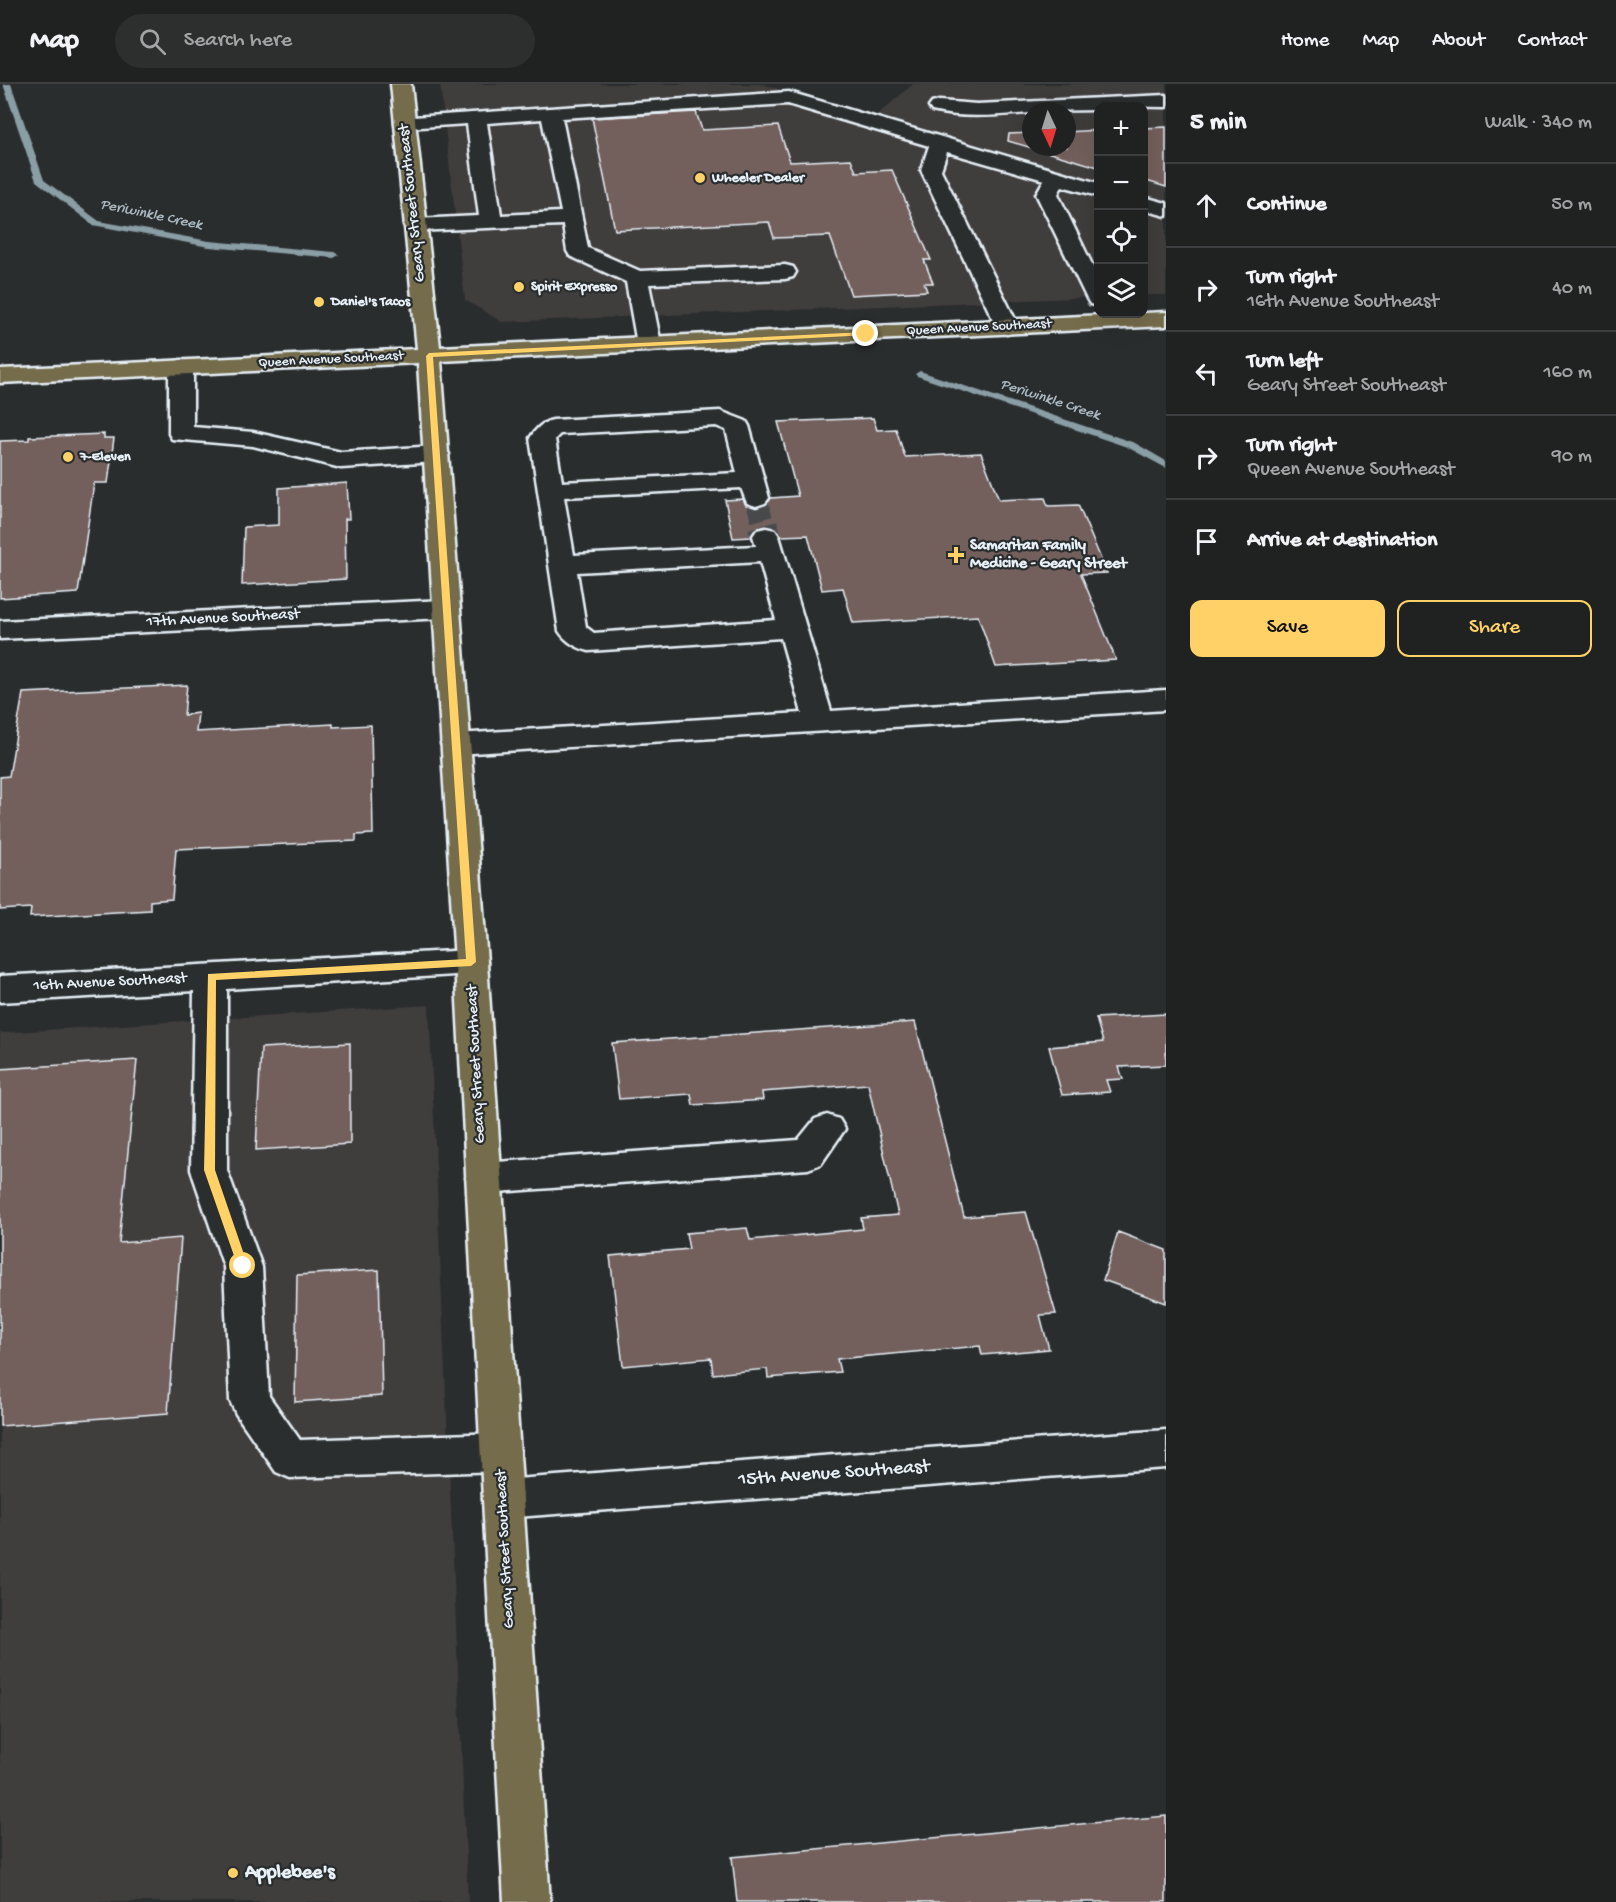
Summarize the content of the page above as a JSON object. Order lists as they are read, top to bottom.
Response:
{
  "streets": {
    "main road": ["Geary Street Southeast", "Queen Avenue Southeast"],
    "street": ["17th Avenue Southeast", "16th Avenue Southeast", "15th Avenue Southeast"]
  },
  "crossings": [
    ["Geary Street Southeast", "Queen Avenue Southeast"],
    ["Geary Street Southeast", "17th Avenue Southeast"],
    ["Geary Street Southeast", "16th Avenue Southeast"],
    ["Geary Street Southeast", "15th Avenue Southeast"]
  ],
  "water": ["Periwinkle Creek"],
  "places": {
    "other": [
      "Wheeler Dealer",
      "Spirit Expresso",
      "Daniel's Tacos",
      "7-Eleven",
      "Applebee's"
    ],
    "health": ["Samaritan Family Medicine - Geary Street"]
  },
  "north": "bottom",
  "page": {
    "header": "Map",
    "search": "Search here",
    "nav": [
      "Home",
      "Map",
      "About",
      "Contact"
    ],
    "heading": ["5 min", "Walk · 340 m"],
    "map_buttons": ["+", "−"],
    "list": [
      ["Continue", "50 m"],
      ["Turn right", "16th Avenue Southeast", "40 m"],
      ["Turn left", "Geary Street Southeast", "160 m"],
      ["Turn right", "Queen Avenue Southeast", "90 m"],
      "Arrive at destination"
    ],
    "buttons": ["Save", "Share"]
  }
}
